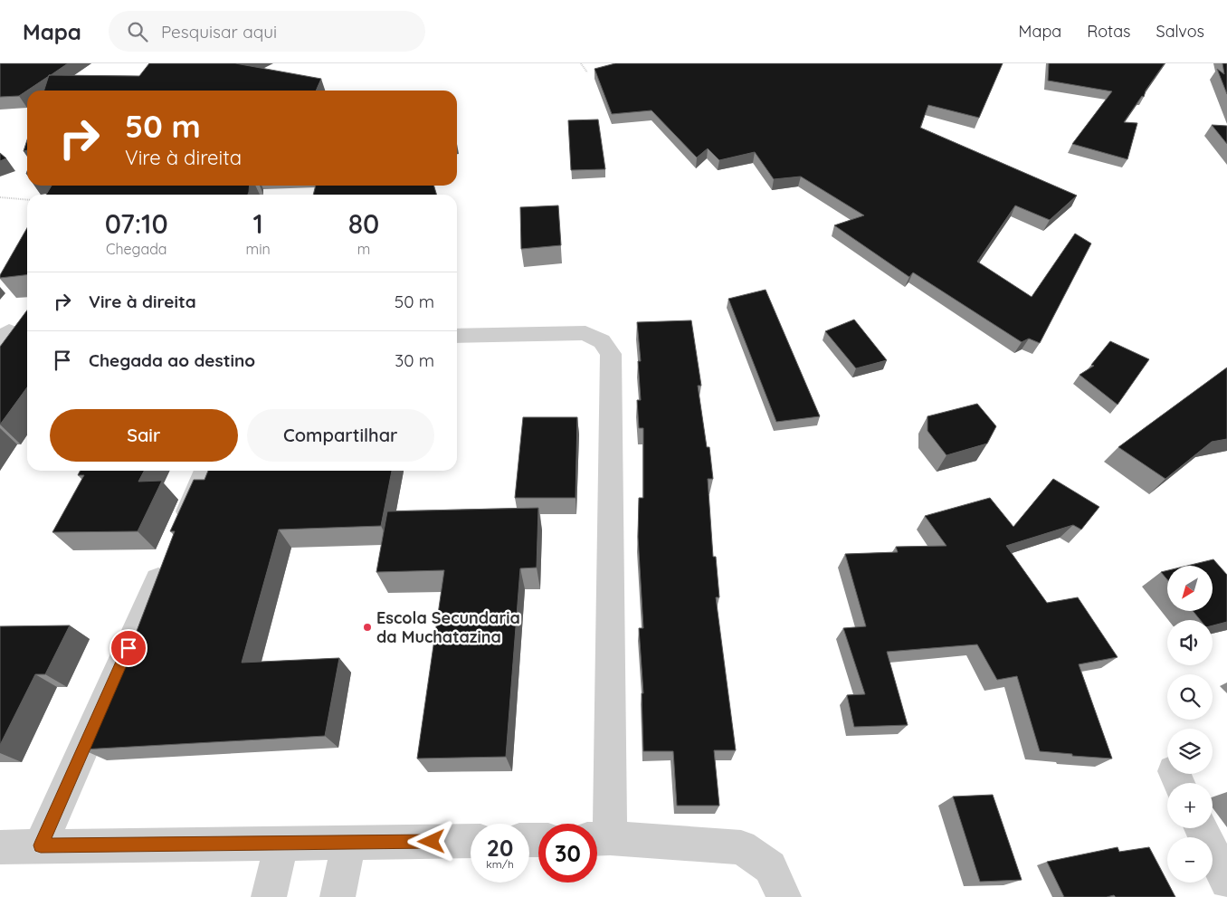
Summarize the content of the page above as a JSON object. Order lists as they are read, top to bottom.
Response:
{
  "places": ["Escola Secundaria da Muchatazina"],
  "north": "bottom left",
  "page": {
    "header": "Mapa",
    "search": "Pesquisar aqui",
    "nav": ["Mapa", "Rotas", "Salvos"],
    "turn": ["50 m", "Vire à direita"],
    "eta": [
      "07:10",
      "Chegada",
      "1",
      "min",
      "80",
      "m"
    ],
    "list": [
      {
        "name": "Vire à direita",
        "value": "50 m"
      },
      {
        "name": "Chegada ao destino",
        "value": "30 m"
      }
    ],
    "buttons": ["Sair", "Compartilhar"],
    "map_buttons": ["+", "−"],
    "speed": "20 km/h",
    "limit": "30"
  }
}
